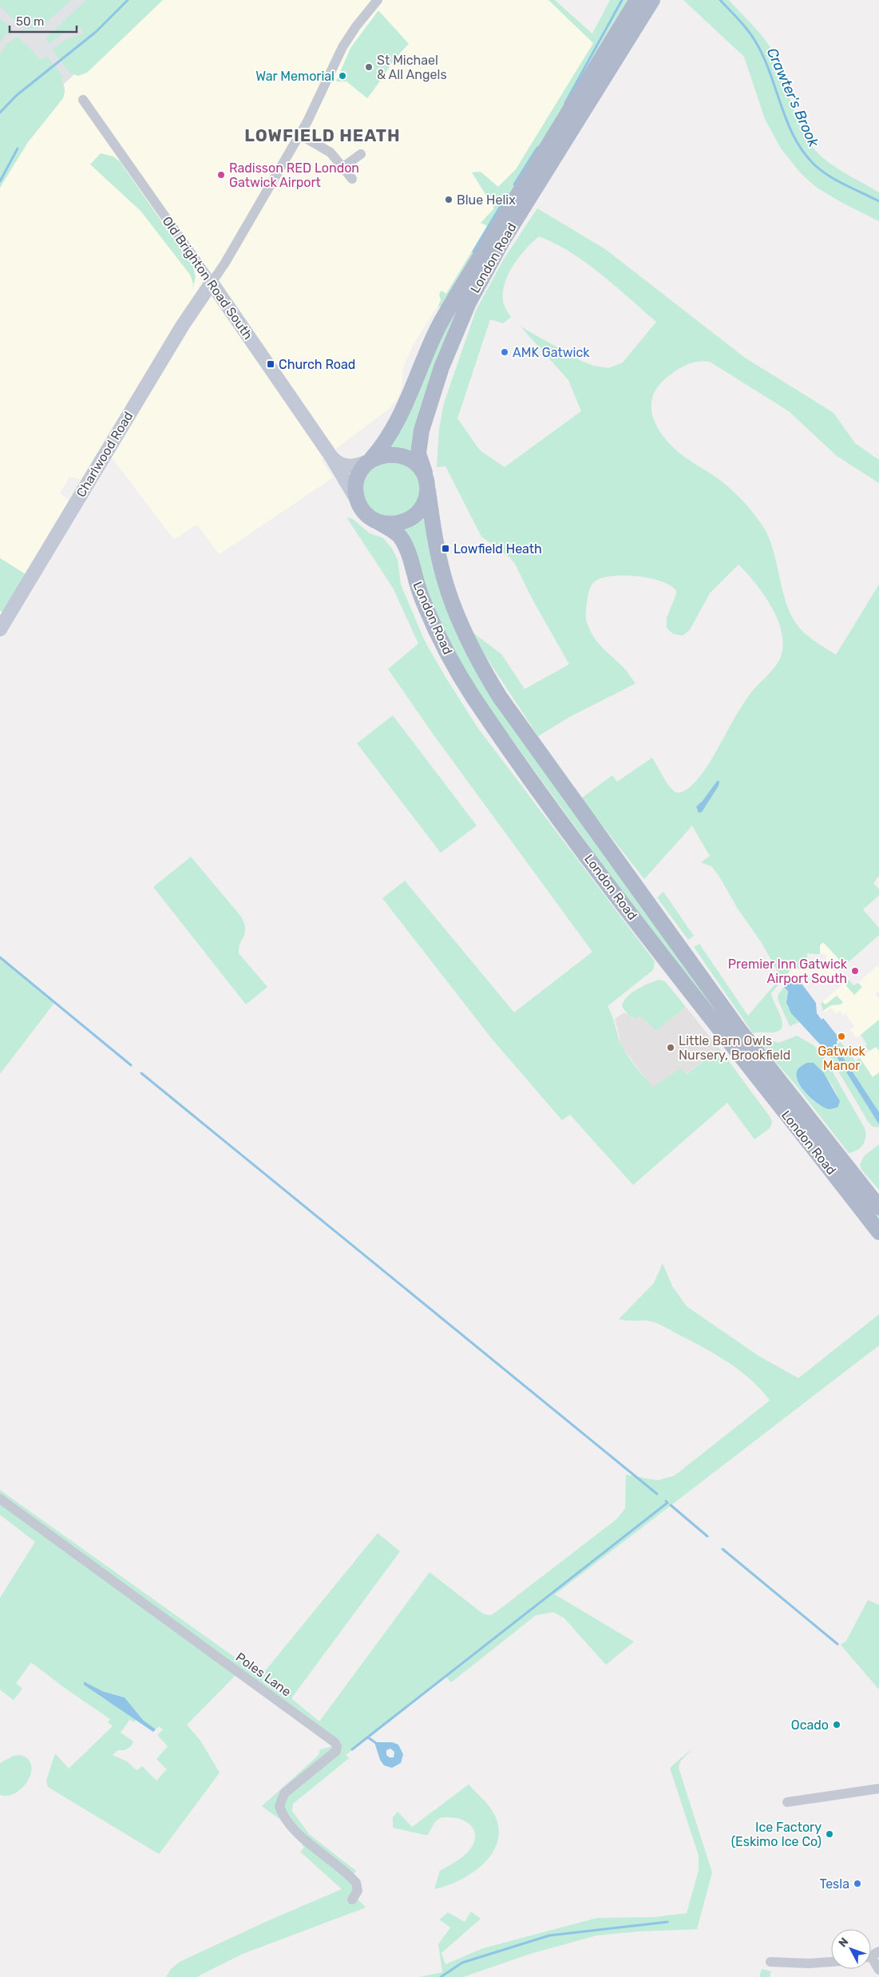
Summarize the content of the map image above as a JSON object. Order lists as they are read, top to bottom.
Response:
{
  "streets": {
    "main road": ["London Road"],
    "street": ["Old Brighton Road South", "Charlwood Road", "Poles Lane"]
  },
  "crossings": [
    ["London Road", "Old Brighton Road South"],
    ["Old Brighton Road South", "Charlwood Road"]
  ],
  "districts": ["LOWFIELD HEATH"],
  "water": ["Crawter's Brook"],
  "places": {
    "other": [
      "St Michael & All Angels",
      "War Memorial",
      "Radisson RED London Gatwick Airport",
      "Blue Helix",
      "AMK Gatwick",
      "Premier Inn Gatwick Airport South",
      "Gatwick Manor",
      "Little Barn Owls Nursery, Brookfield",
      "Ocado",
      "Ice Factory (Eskimo Ice Co)",
      "Tesla"
    ],
    "transit": ["Church Road", "Lowfield Heath"]
  },
  "scale_bar": "50 m",
  "north": "top left"
}
